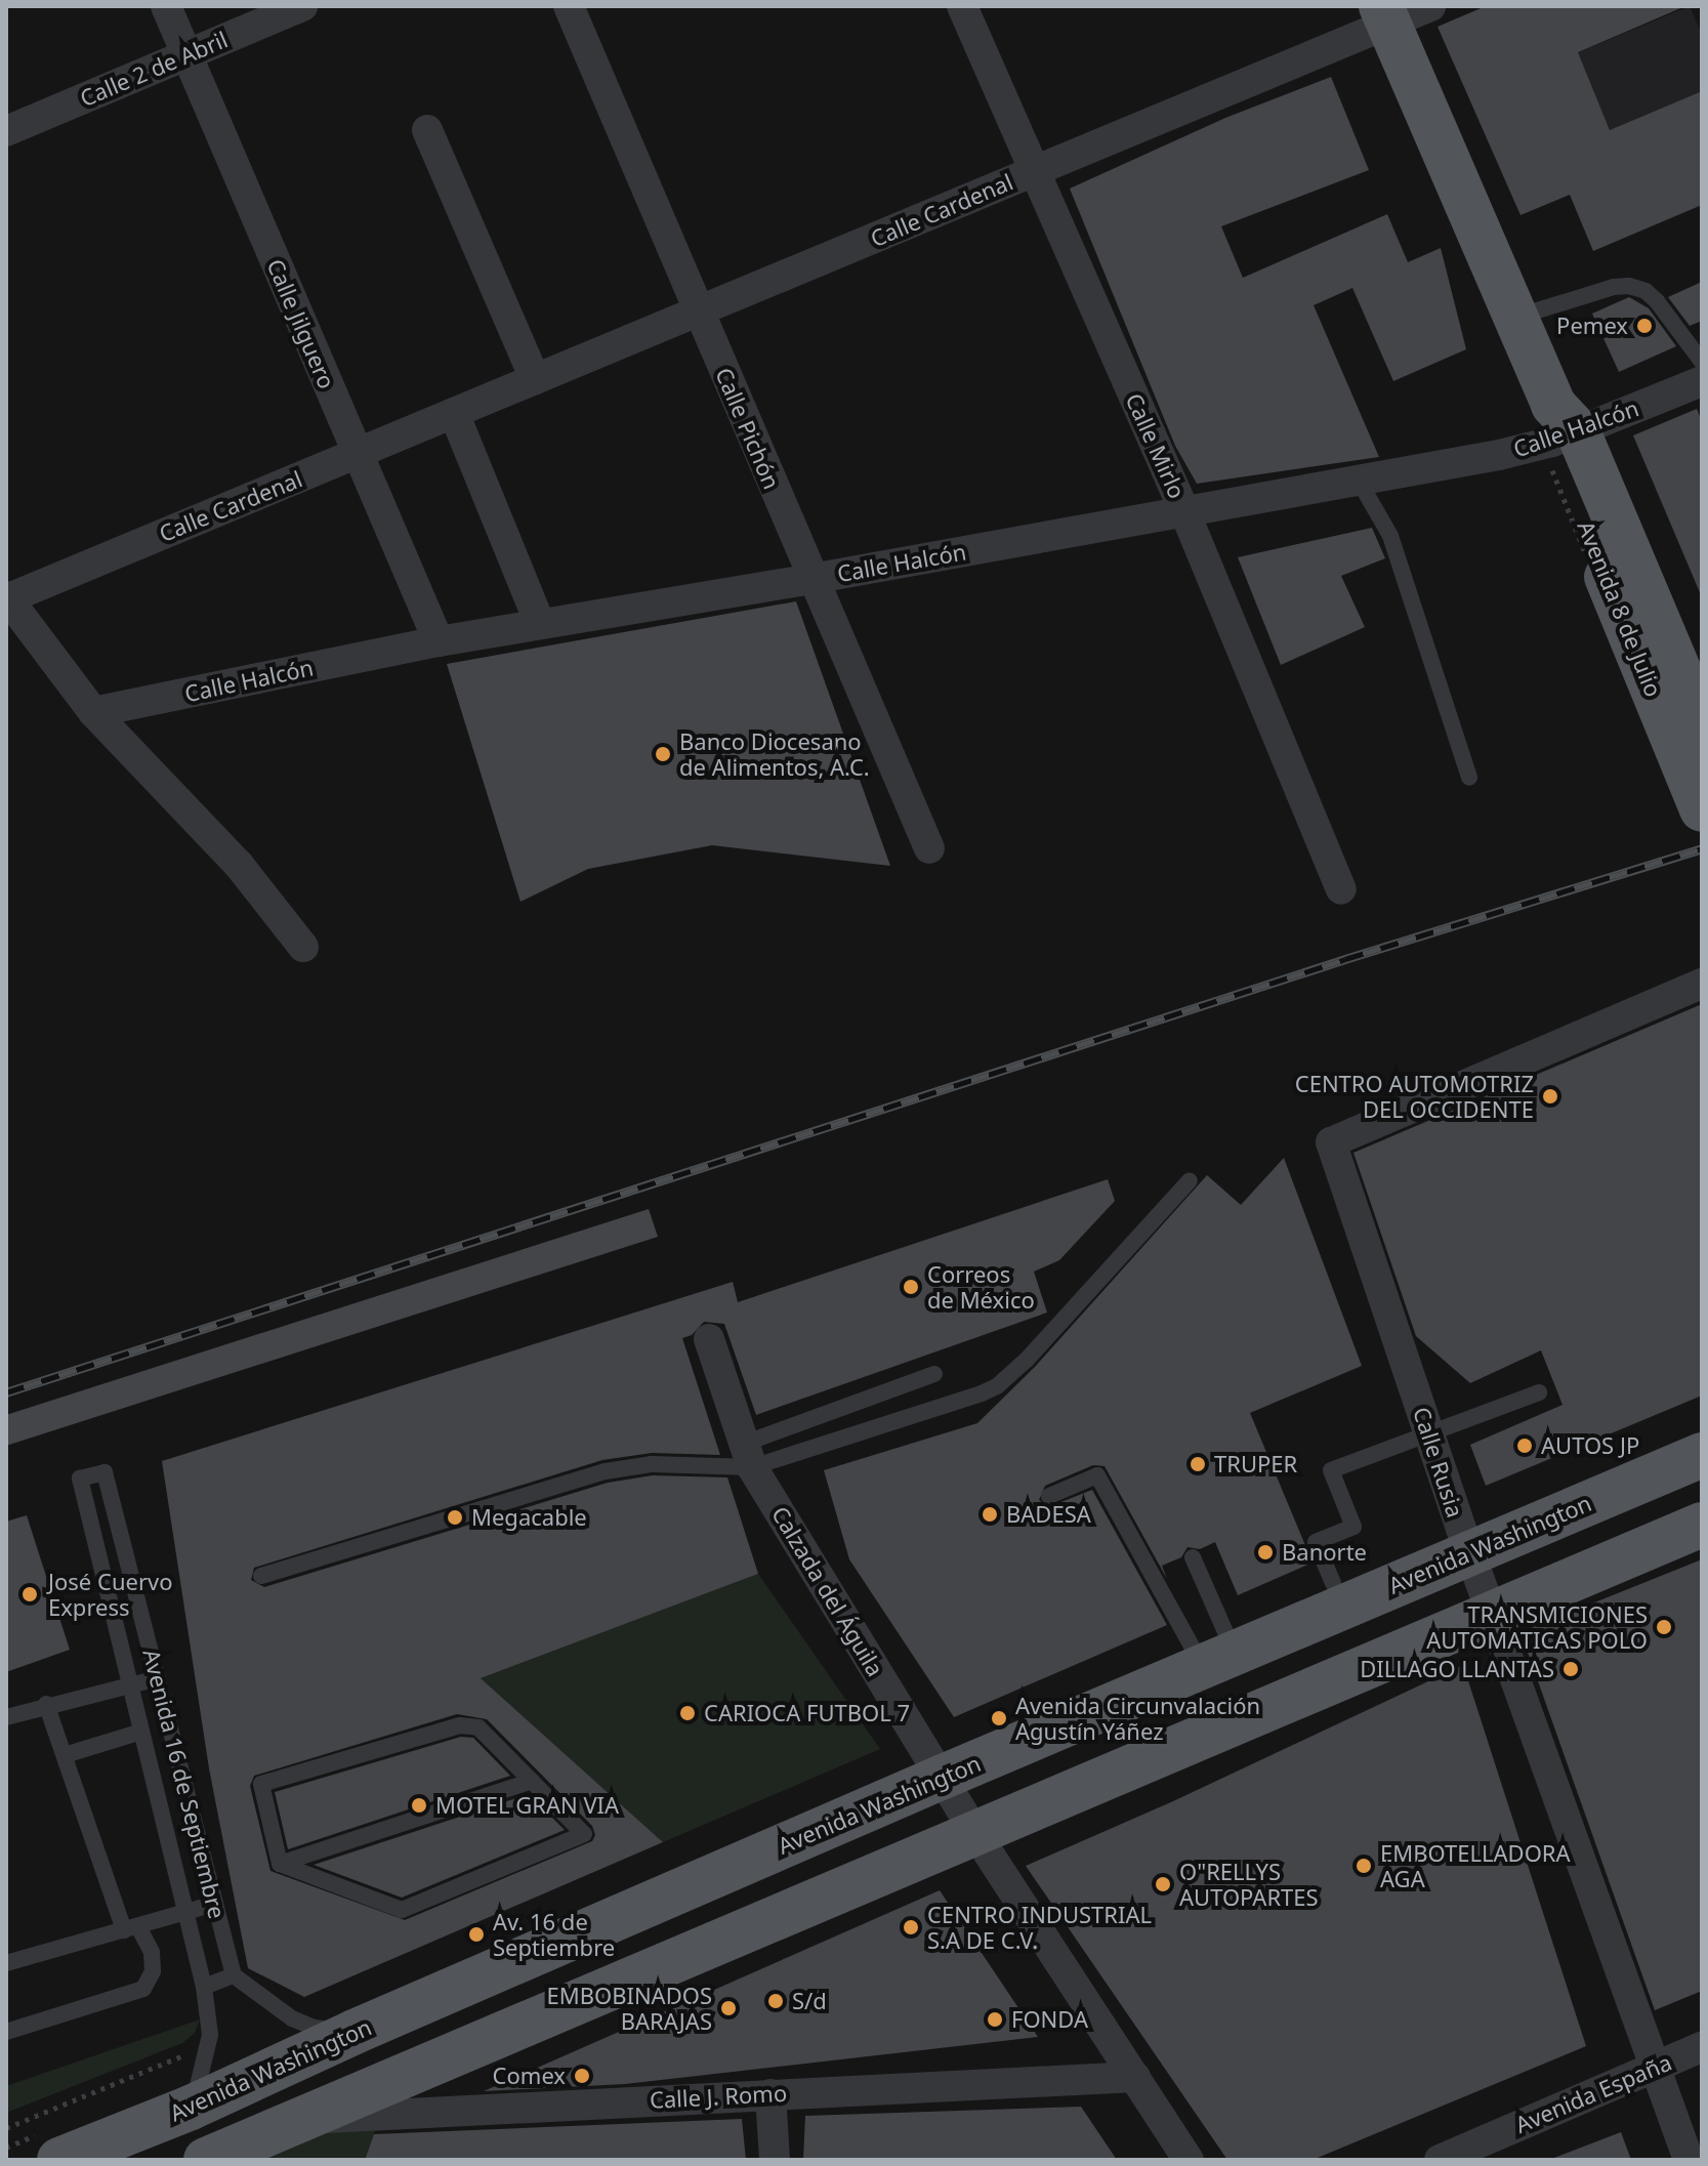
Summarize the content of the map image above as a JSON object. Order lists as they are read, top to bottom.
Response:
{
  "streets": {
    "main road": ["Avenida 8 de Julio", "Avenida Washington"],
    "street": [
      "Calle 2 de Abril",
      "Calle Cardenal",
      "Calle Jilguero",
      "Calle Pichón",
      "Calle Halcón",
      "Calle Mirlo",
      "Calle Rusia",
      "Calzada del Águila",
      "Avenida España",
      "Calle J. Romo"
    ],
    "lane": ["Avenida 16 de Septiembre"]
  },
  "crossings": [
    ["Calle 2 de Abril", "Calle Jilguero"],
    ["Calle Cardenal", "Calle Jilguero"],
    ["Calle Cardenal", "Calle Pichón"],
    ["Calle Cardenal", "Calle Mirlo"],
    ["Calle Cardenal", "Avenida 8 de Julio"],
    ["Calle Jilguero", "Calle Halcón"],
    ["Calle Pichón", "Calle Halcón"],
    ["Calle Halcón", "Calle Mirlo"],
    ["Calle Halcón", "Avenida 8 de Julio"],
    ["Calle Rusia", "Avenida Washington"],
    ["Calle Rusia", "Avenida España"],
    ["Avenida Washington", "Calzada del Águila"],
    ["Avenida Washington", "Avenida 16 de Septiembre"],
    ["Calzada del Águila", "Calle J. Romo"]
  ],
  "places": [
    "Pemex",
    "Banco Diocesano de Alimentos, A.C.",
    "CENTRO AUTOMOTRIZ DEL OCCIDENTE",
    "Correos de México",
    "AUTOS JP",
    "TRUPER",
    "BADESA",
    "Megacable",
    "Banorte",
    "José Cuervo Express",
    "TRANSMICIONES AUTOMATICAS POLO",
    "DILLAGO LLANTAS",
    "CARIOCA FUTBOL 7",
    "Avenida Circunvalación Agustín Yáñez",
    "MOTEL GRAN VIA",
    "EMBOTELLADORA AGA",
    "O\"RELLYS AUTOPARTES",
    "CENTRO INDUSTRIAL S.A DE C.V.",
    "Av. 16 de Septiembre",
    "S/d",
    "EMBOBINADOS BARAJAS",
    "FONDA",
    "Comex"
  ]
}
